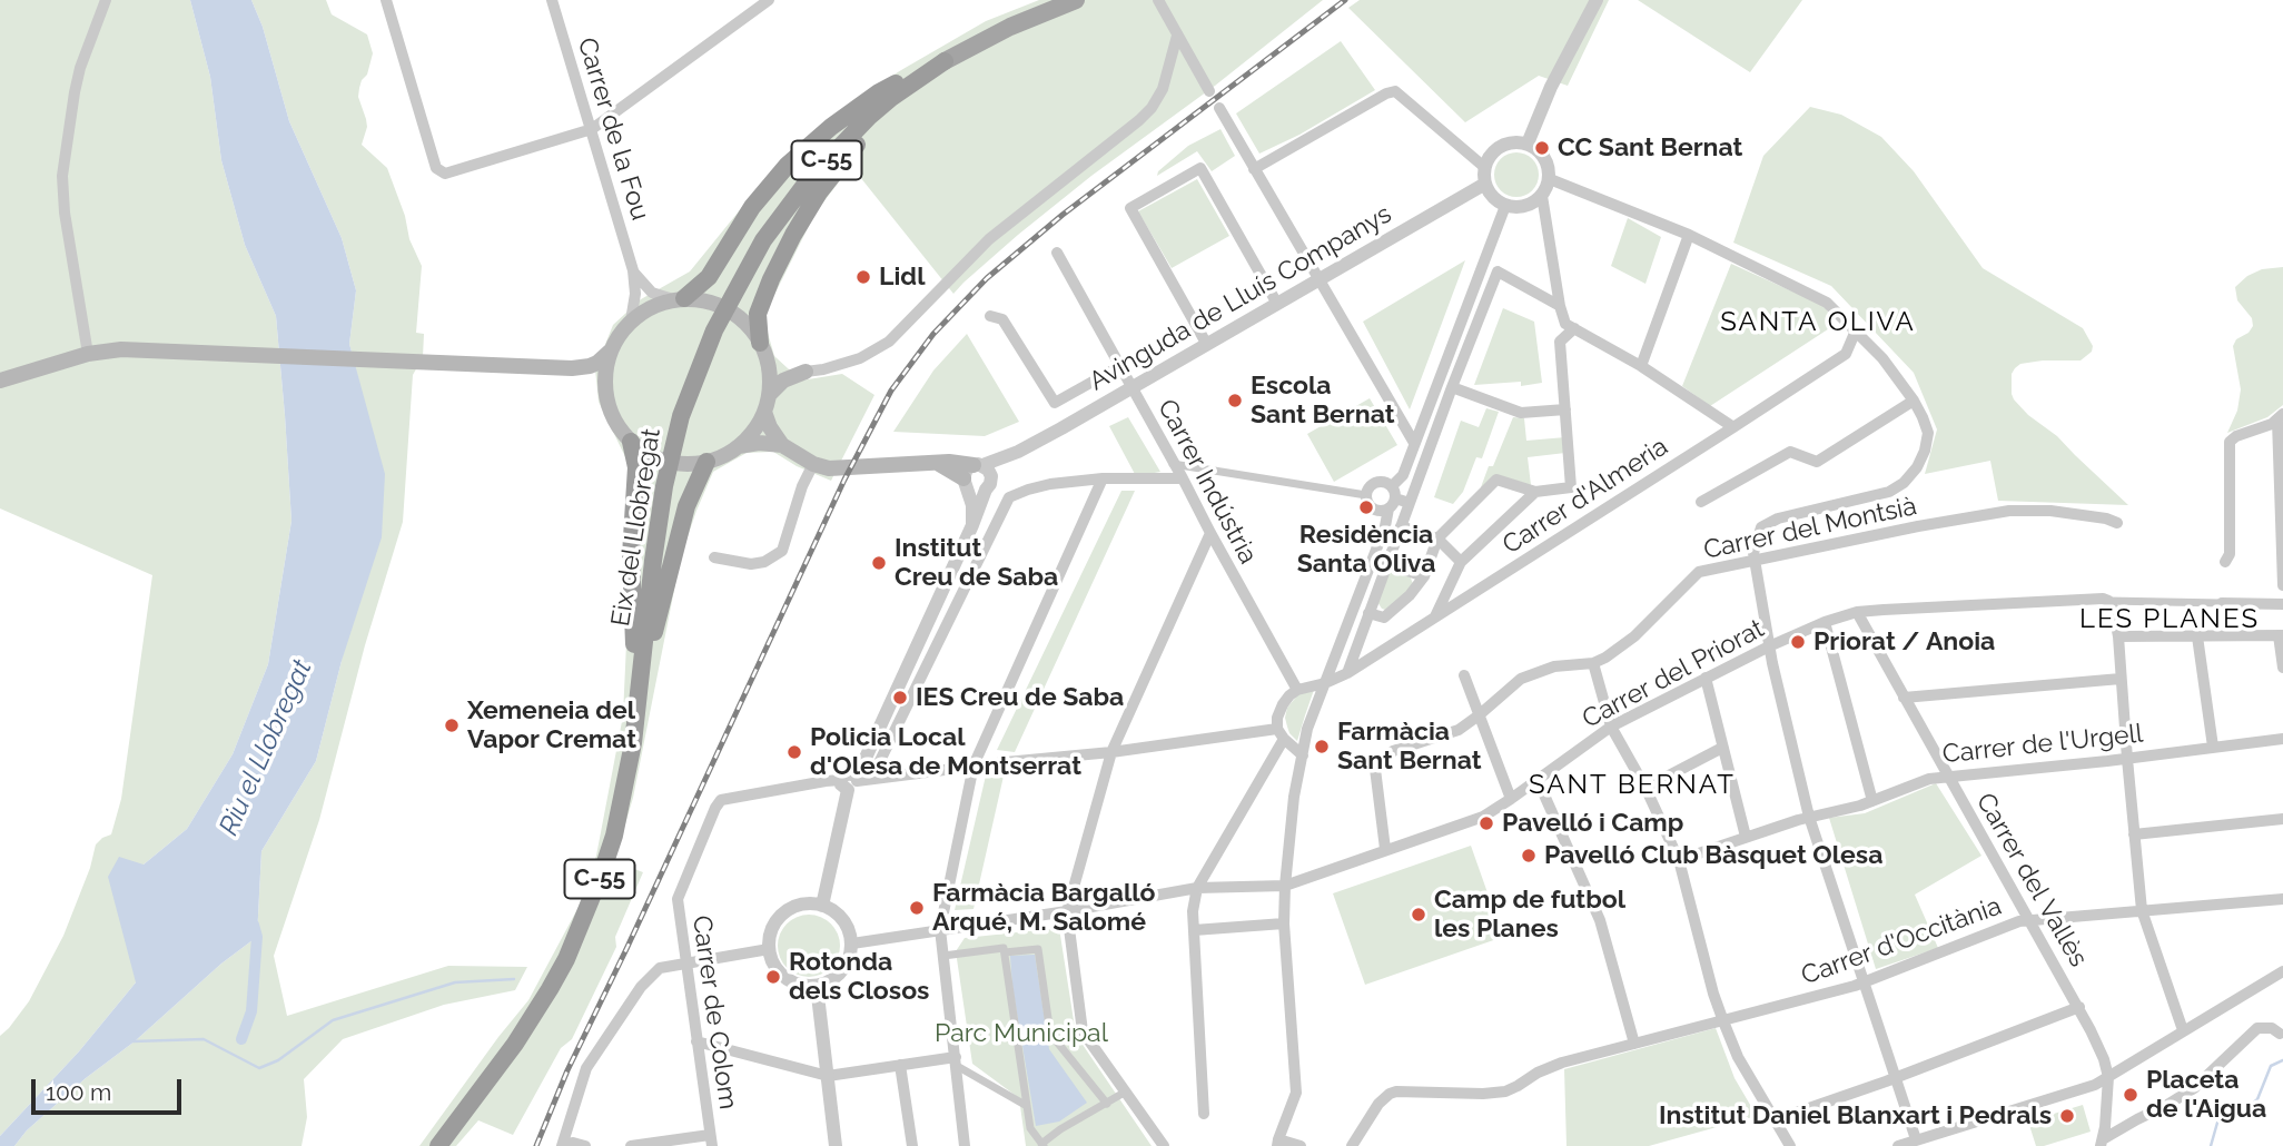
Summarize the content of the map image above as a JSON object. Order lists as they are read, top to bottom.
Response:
{
  "streets": {
    "highway": ["C-55", "Eix del Llobregat"],
    "street": [
      "Carrer de la Fou",
      "Avinguda de Lluís Companys",
      "Carrer Indústria",
      "Carrer d'Almeria",
      "Carrer del Montsià",
      "Carrer del Priorat",
      "Carrer de l'Urgell",
      "Carrer del Vallès",
      "Carrer d'Occitània",
      "Carrer de Colom"
    ]
  },
  "crossings": [
    ["Avinguda de Lluís Companys", "Carrer Indústria"],
    ["Carrer Indústria", "Carrer d'Almeria"],
    ["Carrer del Montsià", "Carrer del Priorat"],
    ["Carrer del Priorat", "Carrer del Vallès"],
    ["Carrer de l'Urgell", "Carrer del Vallès"],
    ["Carrer del Vallès", "Carrer d'Occitània"]
  ],
  "districts": ["SANTA OLIVA", "LES PLANES", "SANT BERNAT"],
  "water": ["Riu el Llobregat"],
  "parks": ["Parc Municipal"],
  "places": [
    "CC Sant Bernat",
    "Lidl",
    "Escola Sant Bernat",
    "Residència Santa Oliva",
    "Institut Creu de Saba",
    "Priorat / Anoia",
    "IES Creu de Saba",
    "Xemeneia del Vapor Cremat",
    "Farmàcia Sant Bernat",
    "Policia Local d'Olesa de Montserrat",
    "Pavelló i Camp",
    "Pavelló Club Bàsquet Olesa",
    "Farmàcia Bargalló Arqué, M. Salomé",
    "Camp de futbol les Planes",
    "Rotonda dels Closos",
    "Placeta de l'Aigua",
    "Institut Daniel Blanxart i Pedrals"
  ],
  "scale_bar": "100 m"
}
